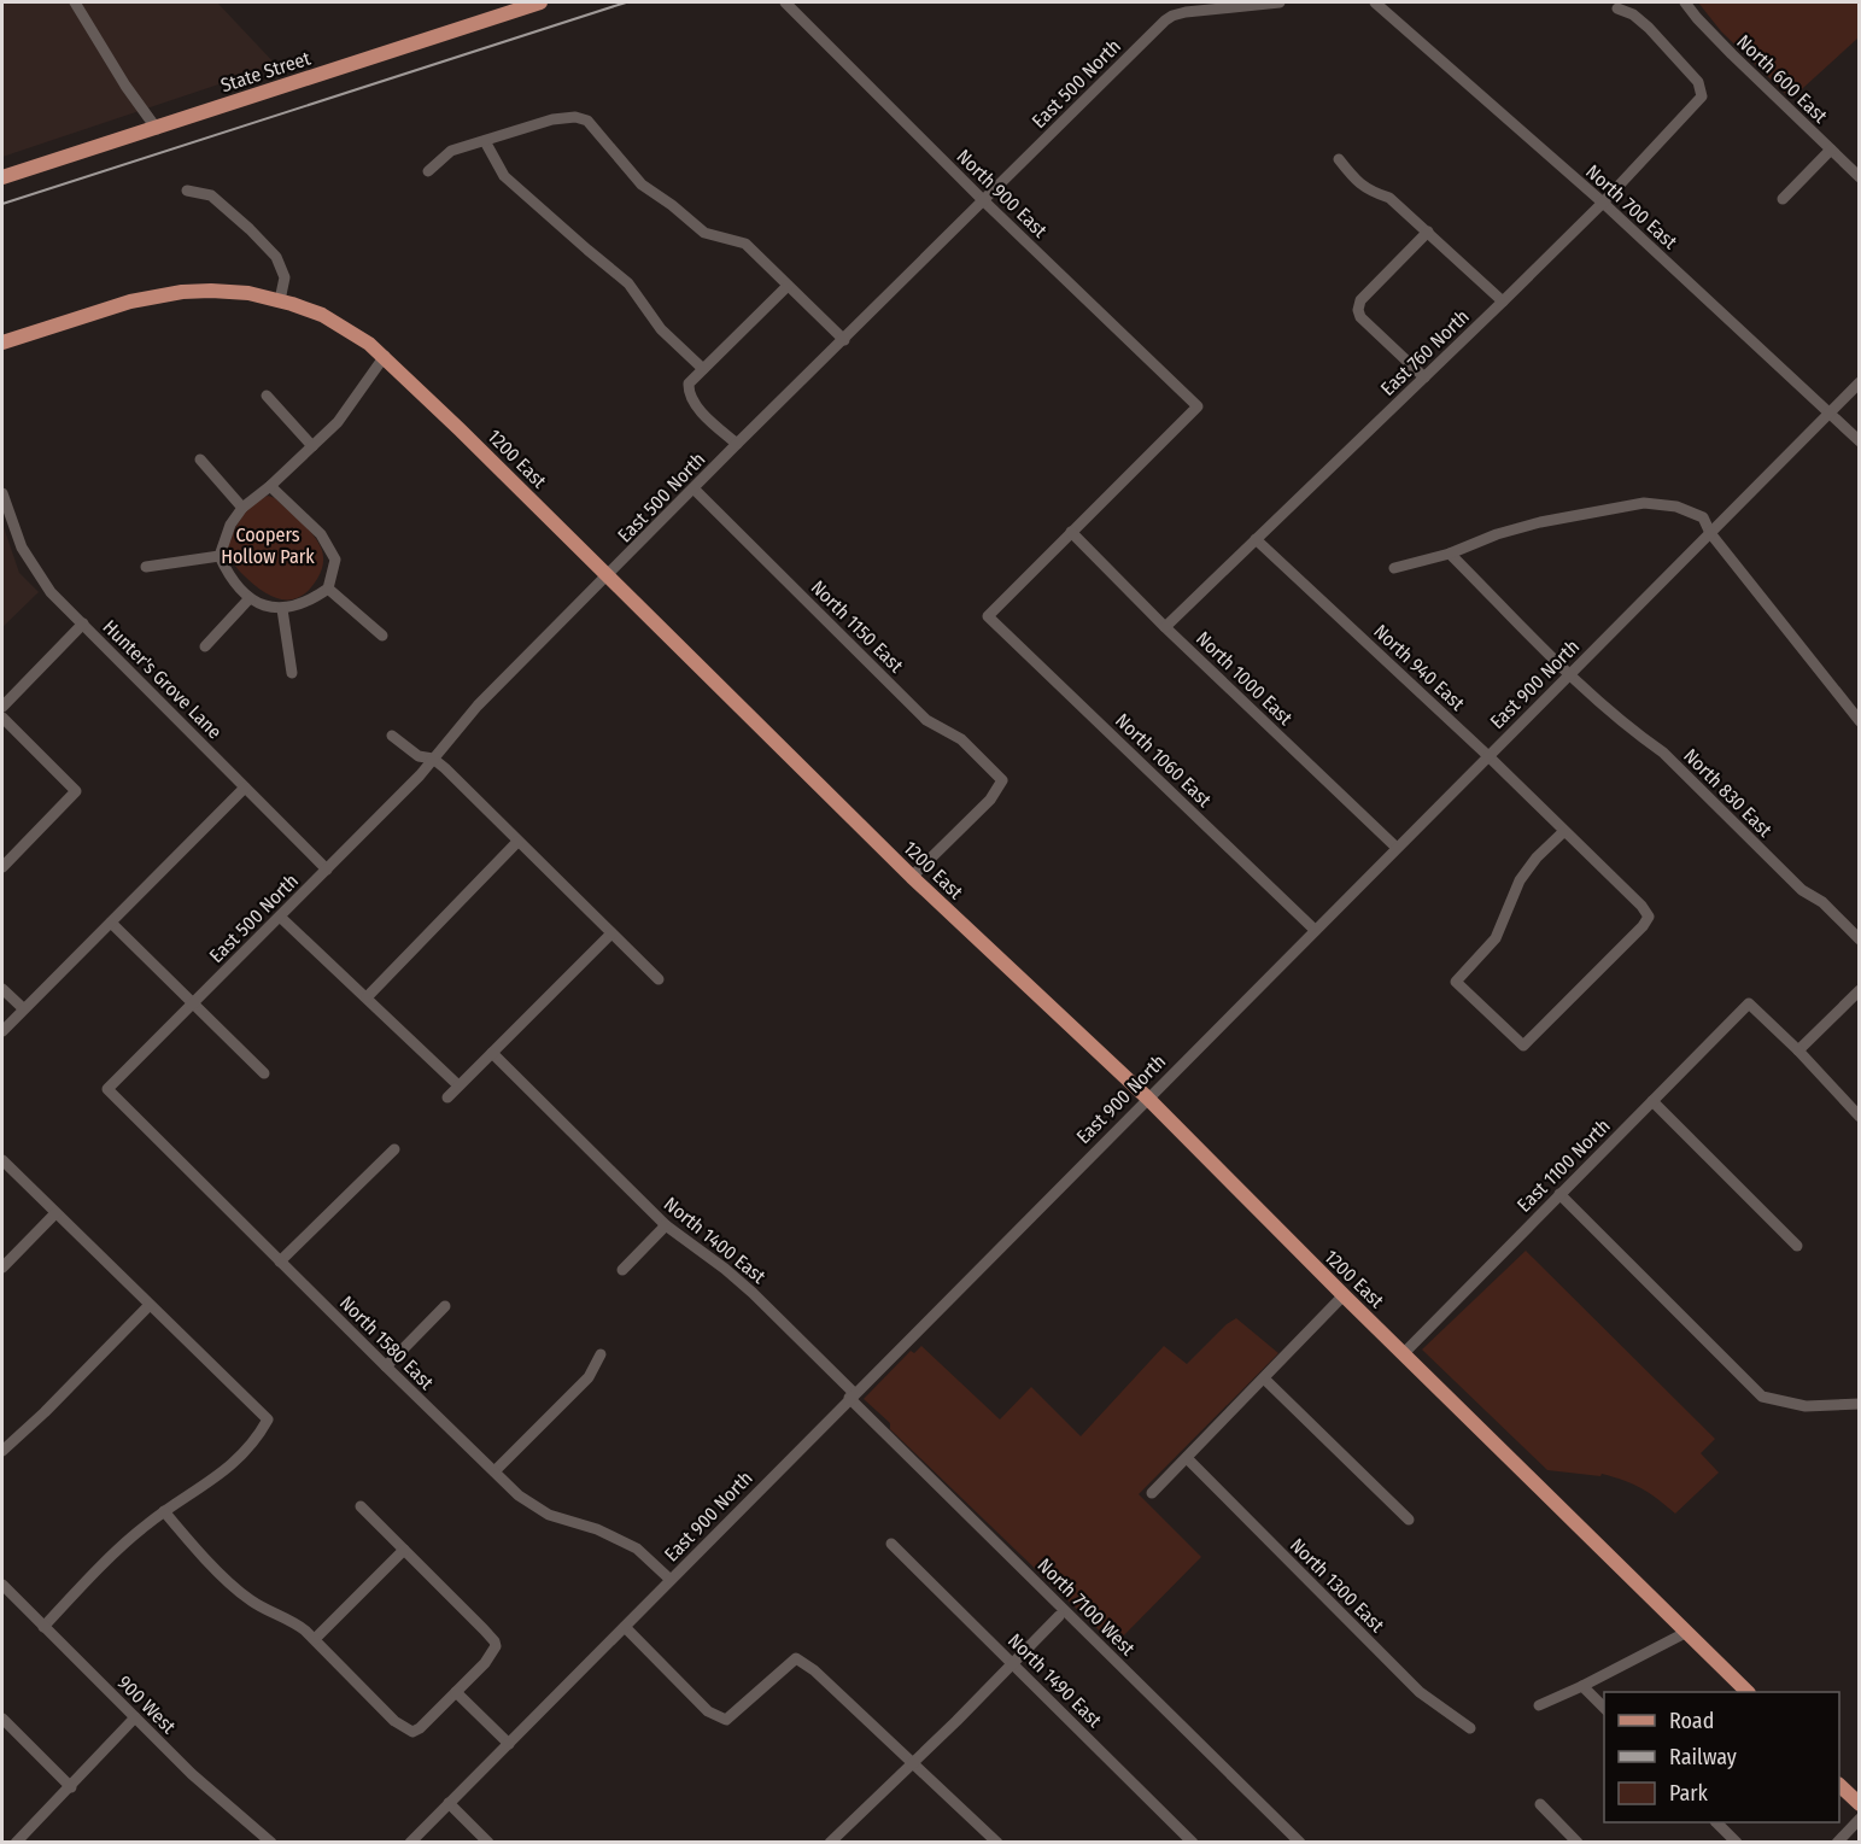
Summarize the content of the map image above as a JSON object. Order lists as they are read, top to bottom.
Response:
{
  "streets": {
    "main road": ["State Street", "1200 East"],
    "street": [
      "North 600 East",
      "East 500 North",
      "North 900 East",
      "North 700 East",
      "East 760 North",
      "North 1150 East",
      "North 940 East",
      "North 1000 East",
      "Hunter's Grove Lane",
      "East 900 North",
      "North 1060 East",
      "North 830 East",
      "East 1100 North",
      "North 1400 East",
      "North 1580 East",
      "North 1300 East",
      "North 7100 West",
      "North 1490 East",
      "900 West"
    ]
  },
  "crossings": [
    ["East 500 North", "North 900 East"],
    ["East 500 North", "1200 East"],
    ["East 500 North", "North 1150 East"],
    ["East 500 North", "Hunter's Grove Lane"],
    ["East 500 North", "North 1580 East"],
    ["North 900 East", "North 1000 East"],
    ["North 900 East", "North 1060 East"],
    ["North 700 East", "East 760 North"],
    ["North 700 East", "East 900 North"],
    ["East 760 North", "North 940 East"],
    ["East 760 North", "North 1000 East"],
    ["1200 East", "North 1150 East"],
    ["1200 East", "East 900 North"],
    ["1200 East", "East 1100 North"],
    ["North 940 East", "East 900 North"],
    ["North 1000 East", "East 900 North"],
    ["North 1000 East", "North 1060 East"],
    ["East 900 North", "North 1060 East"],
    ["East 900 North", "North 830 East"],
    ["East 900 North", "North 1400 East"],
    ["East 900 North", "North 1580 East"],
    ["East 900 North", "North 7100 West"],
    ["North 1400 East", "North 7100 West"]
  ],
  "parks": ["Coopers Hollow Park"],
  "legend": ["Road", "Railway", "Park"]
}
